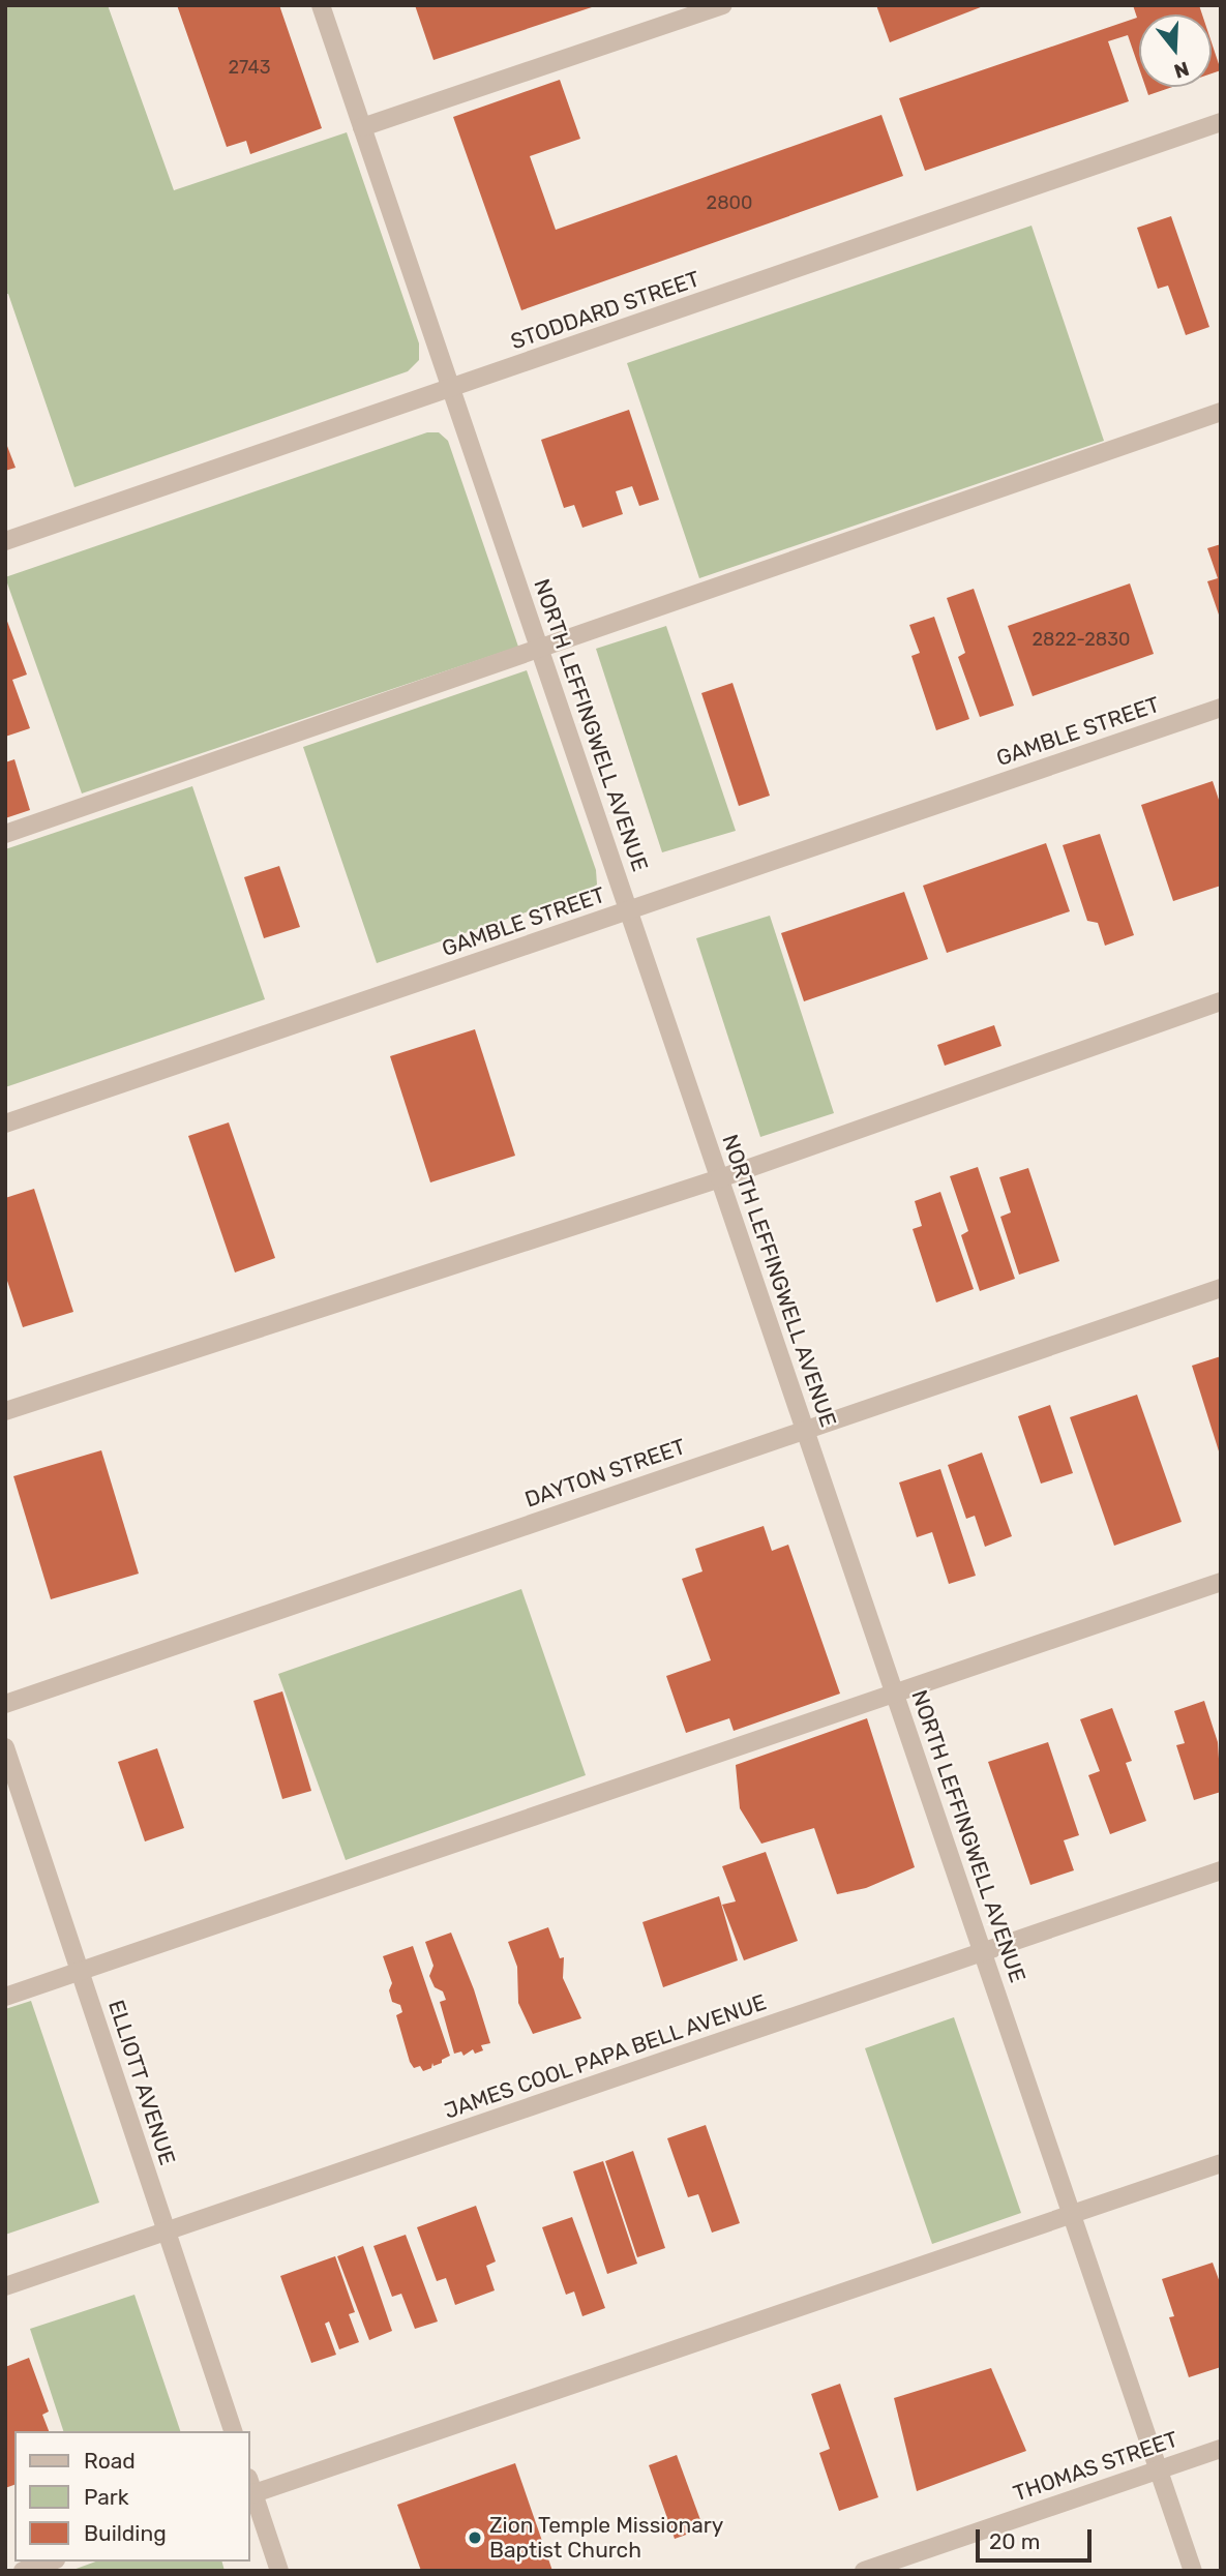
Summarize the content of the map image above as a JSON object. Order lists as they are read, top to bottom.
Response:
{
  "streets": {
    "street": [
      "STODDARD STREET",
      "NORTH LEFFINGWELL AVENUE",
      "GAMBLE STREET",
      "DAYTON STREET",
      "JAMES COOL PAPA BELL AVENUE",
      "ELLIOTT AVENUE",
      "THOMAS STREET"
    ]
  },
  "crossings": [
    ["STODDARD STREET", "NORTH LEFFINGWELL AVENUE"],
    ["NORTH LEFFINGWELL AVENUE", "GAMBLE STREET"],
    ["NORTH LEFFINGWELL AVENUE", "DAYTON STREET"],
    ["NORTH LEFFINGWELL AVENUE", "JAMES COOL PAPA BELL AVENUE"],
    ["NORTH LEFFINGWELL AVENUE", "THOMAS STREET"],
    ["JAMES COOL PAPA BELL AVENUE", "ELLIOTT AVENUE"]
  ],
  "places": ["Zion Temple Missionary Baptist Church"],
  "house_numbers": ["2743", "2800", "2822-2830"],
  "legend": ["Road", "Park", "Building"],
  "scale_bar": "20 m",
  "north": "bottom"
}
